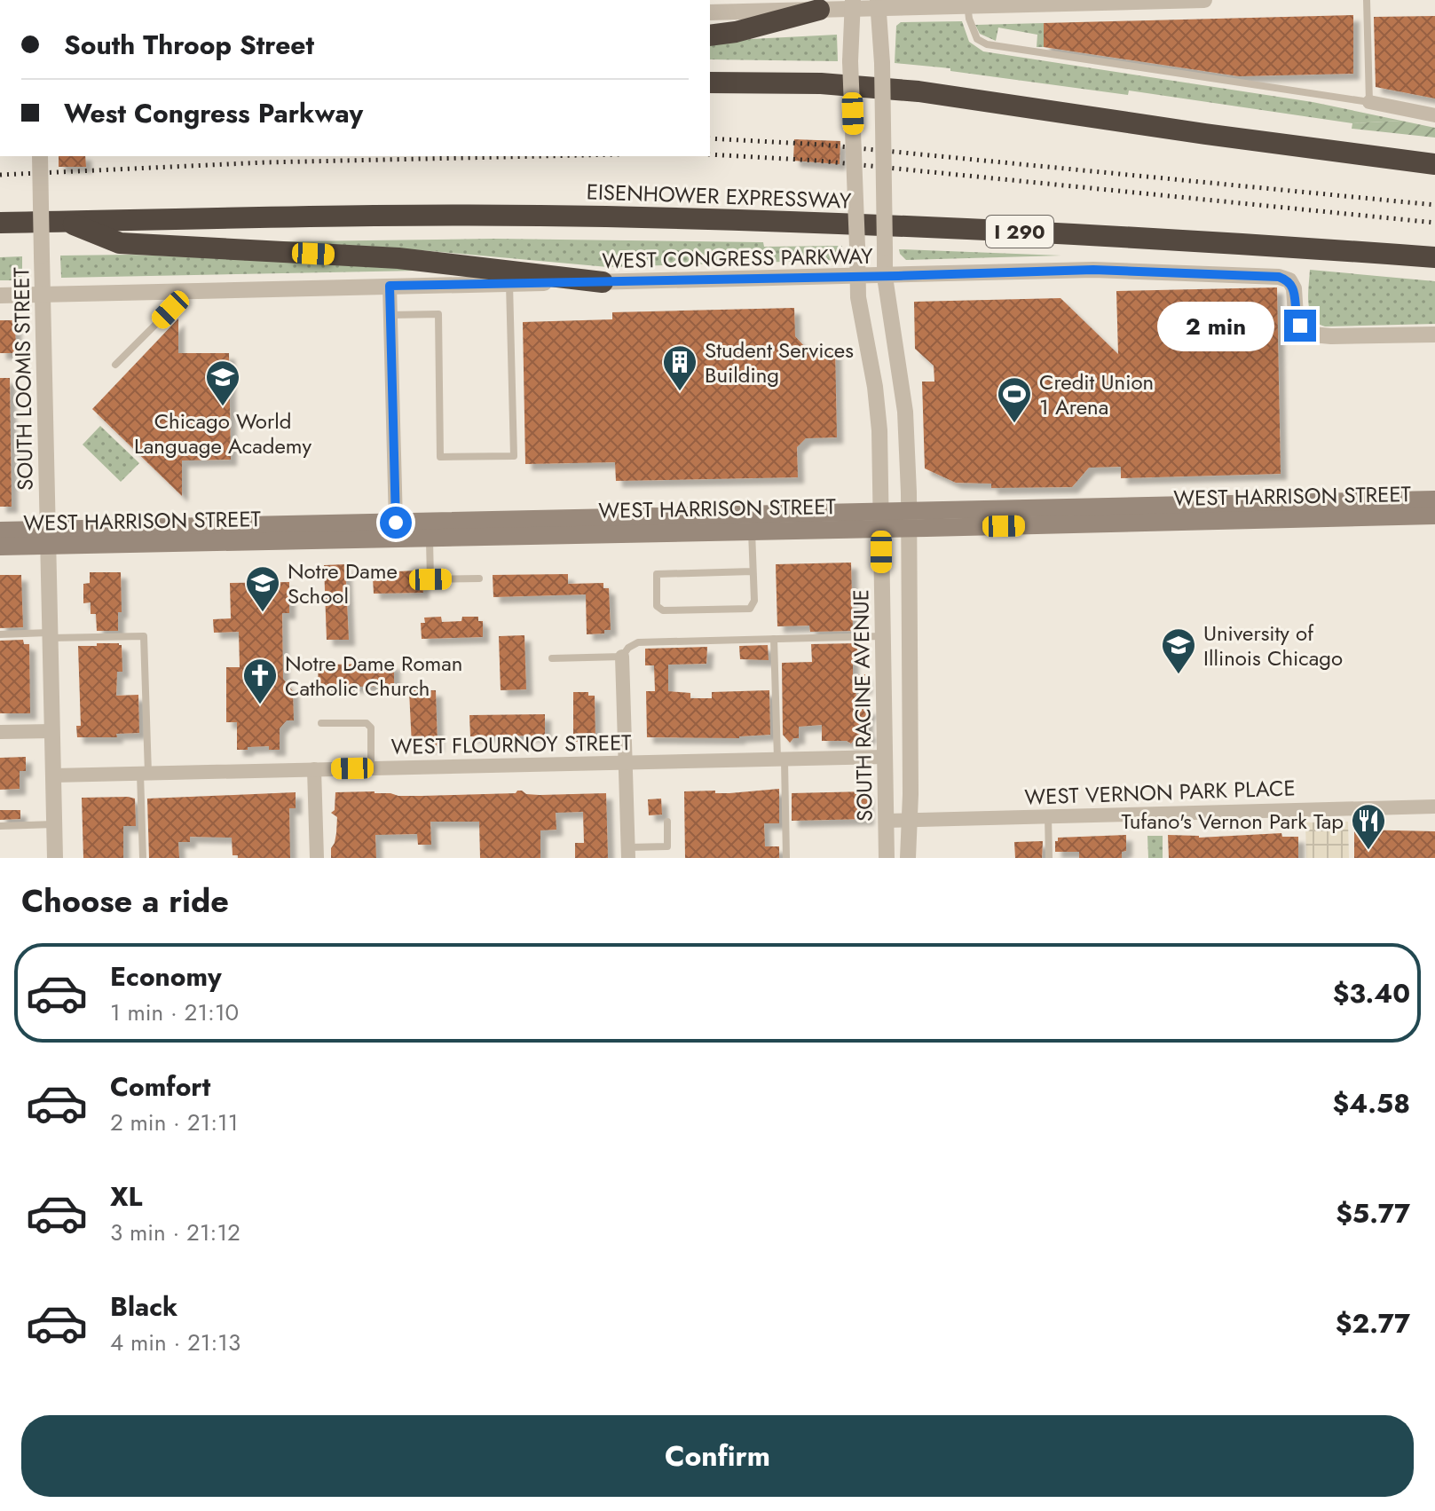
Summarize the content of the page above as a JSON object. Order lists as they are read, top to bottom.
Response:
{
  "streets": {
    "highway": ["EISENHOWER EXPRESSWAY", "I 290"],
    "main road": ["WEST HARRISON STREET"],
    "street": [
      "WEST CONGRESS PARKWAY",
      "SOUTH LOOMIS STREET",
      "SOUTH RACINE AVENUE",
      "WEST FLOURNOY STREET",
      "WEST VERNON PARK PLACE"
    ]
  },
  "crossings": [
    ["WEST CONGRESS PARKWAY", "SOUTH LOOMIS STREET"],
    ["WEST CONGRESS PARKWAY", "SOUTH RACINE AVENUE"],
    ["SOUTH LOOMIS STREET", "WEST HARRISON STREET"],
    ["SOUTH LOOMIS STREET", "WEST FLOURNOY STREET"],
    ["WEST HARRISON STREET", "SOUTH RACINE AVENUE"],
    ["SOUTH RACINE AVENUE", "WEST FLOURNOY STREET"],
    ["SOUTH RACINE AVENUE", "WEST VERNON PARK PLACE"]
  ],
  "places": {
    "building": ["Student Services Building"],
    "school or university": ["Chicago World Language Academy", "Notre Dame School", "University of Illinois Chicago"],
    "sports": ["Credit Union 1 Arena"],
    "church": ["Notre Dame Roman Catholic Church"],
    "restaurant": ["Tufano's Vernon Park Tap"]
  },
  "page": {
    "banner": ["South Throop Street", "West Congress Parkway"],
    "bubble": "2 min",
    "heading": "Choose a ride",
    "list": [
      {
        "name": "Economy",
        "note": "1 min · 21:10",
        "value": "$3.40"
      },
      {
        "name": "Comfort",
        "note": "2 min · 21:11",
        "value": "$4.58"
      },
      {
        "name": "XL",
        "note": "3 min · 21:12",
        "value": "$5.77"
      },
      {
        "name": "Black",
        "note": "4 min · 21:13",
        "value": "$2.77"
      }
    ],
    "buttons": "Confirm"
  }
}
